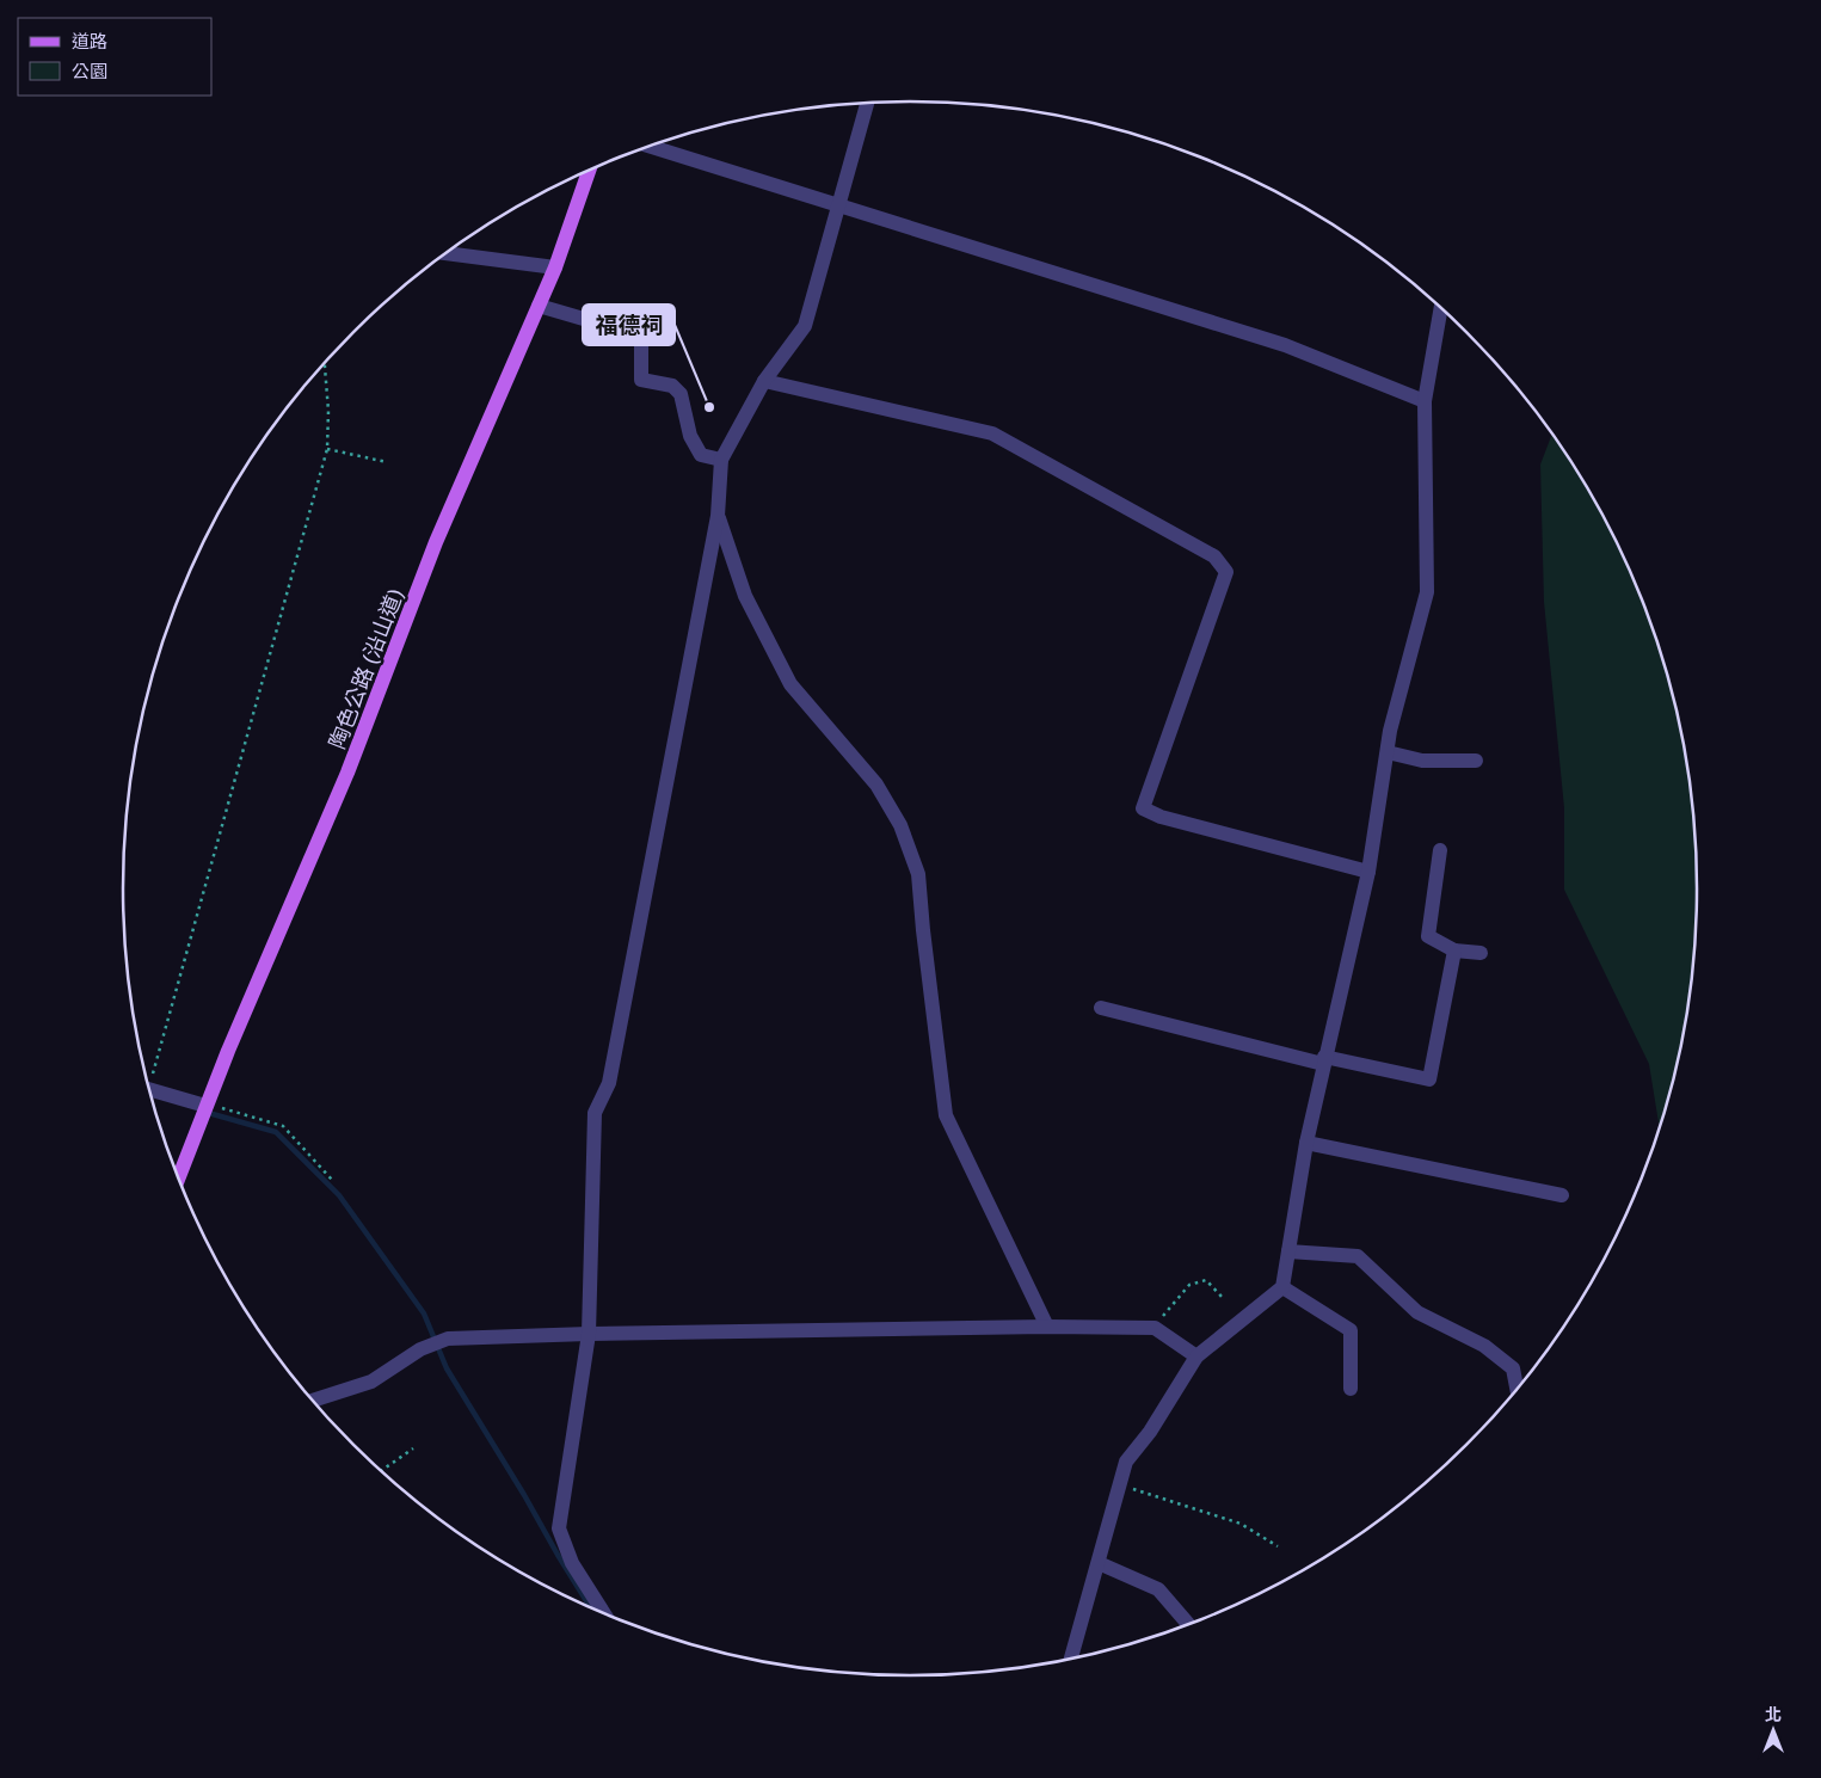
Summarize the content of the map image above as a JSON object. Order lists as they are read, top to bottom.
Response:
{
  "streets": {
    "main road": ["陶色公路 (沿山道)"]
  },
  "places": ["福德祠"],
  "legend": ["道路", "公園"],
  "north": "top"
}
